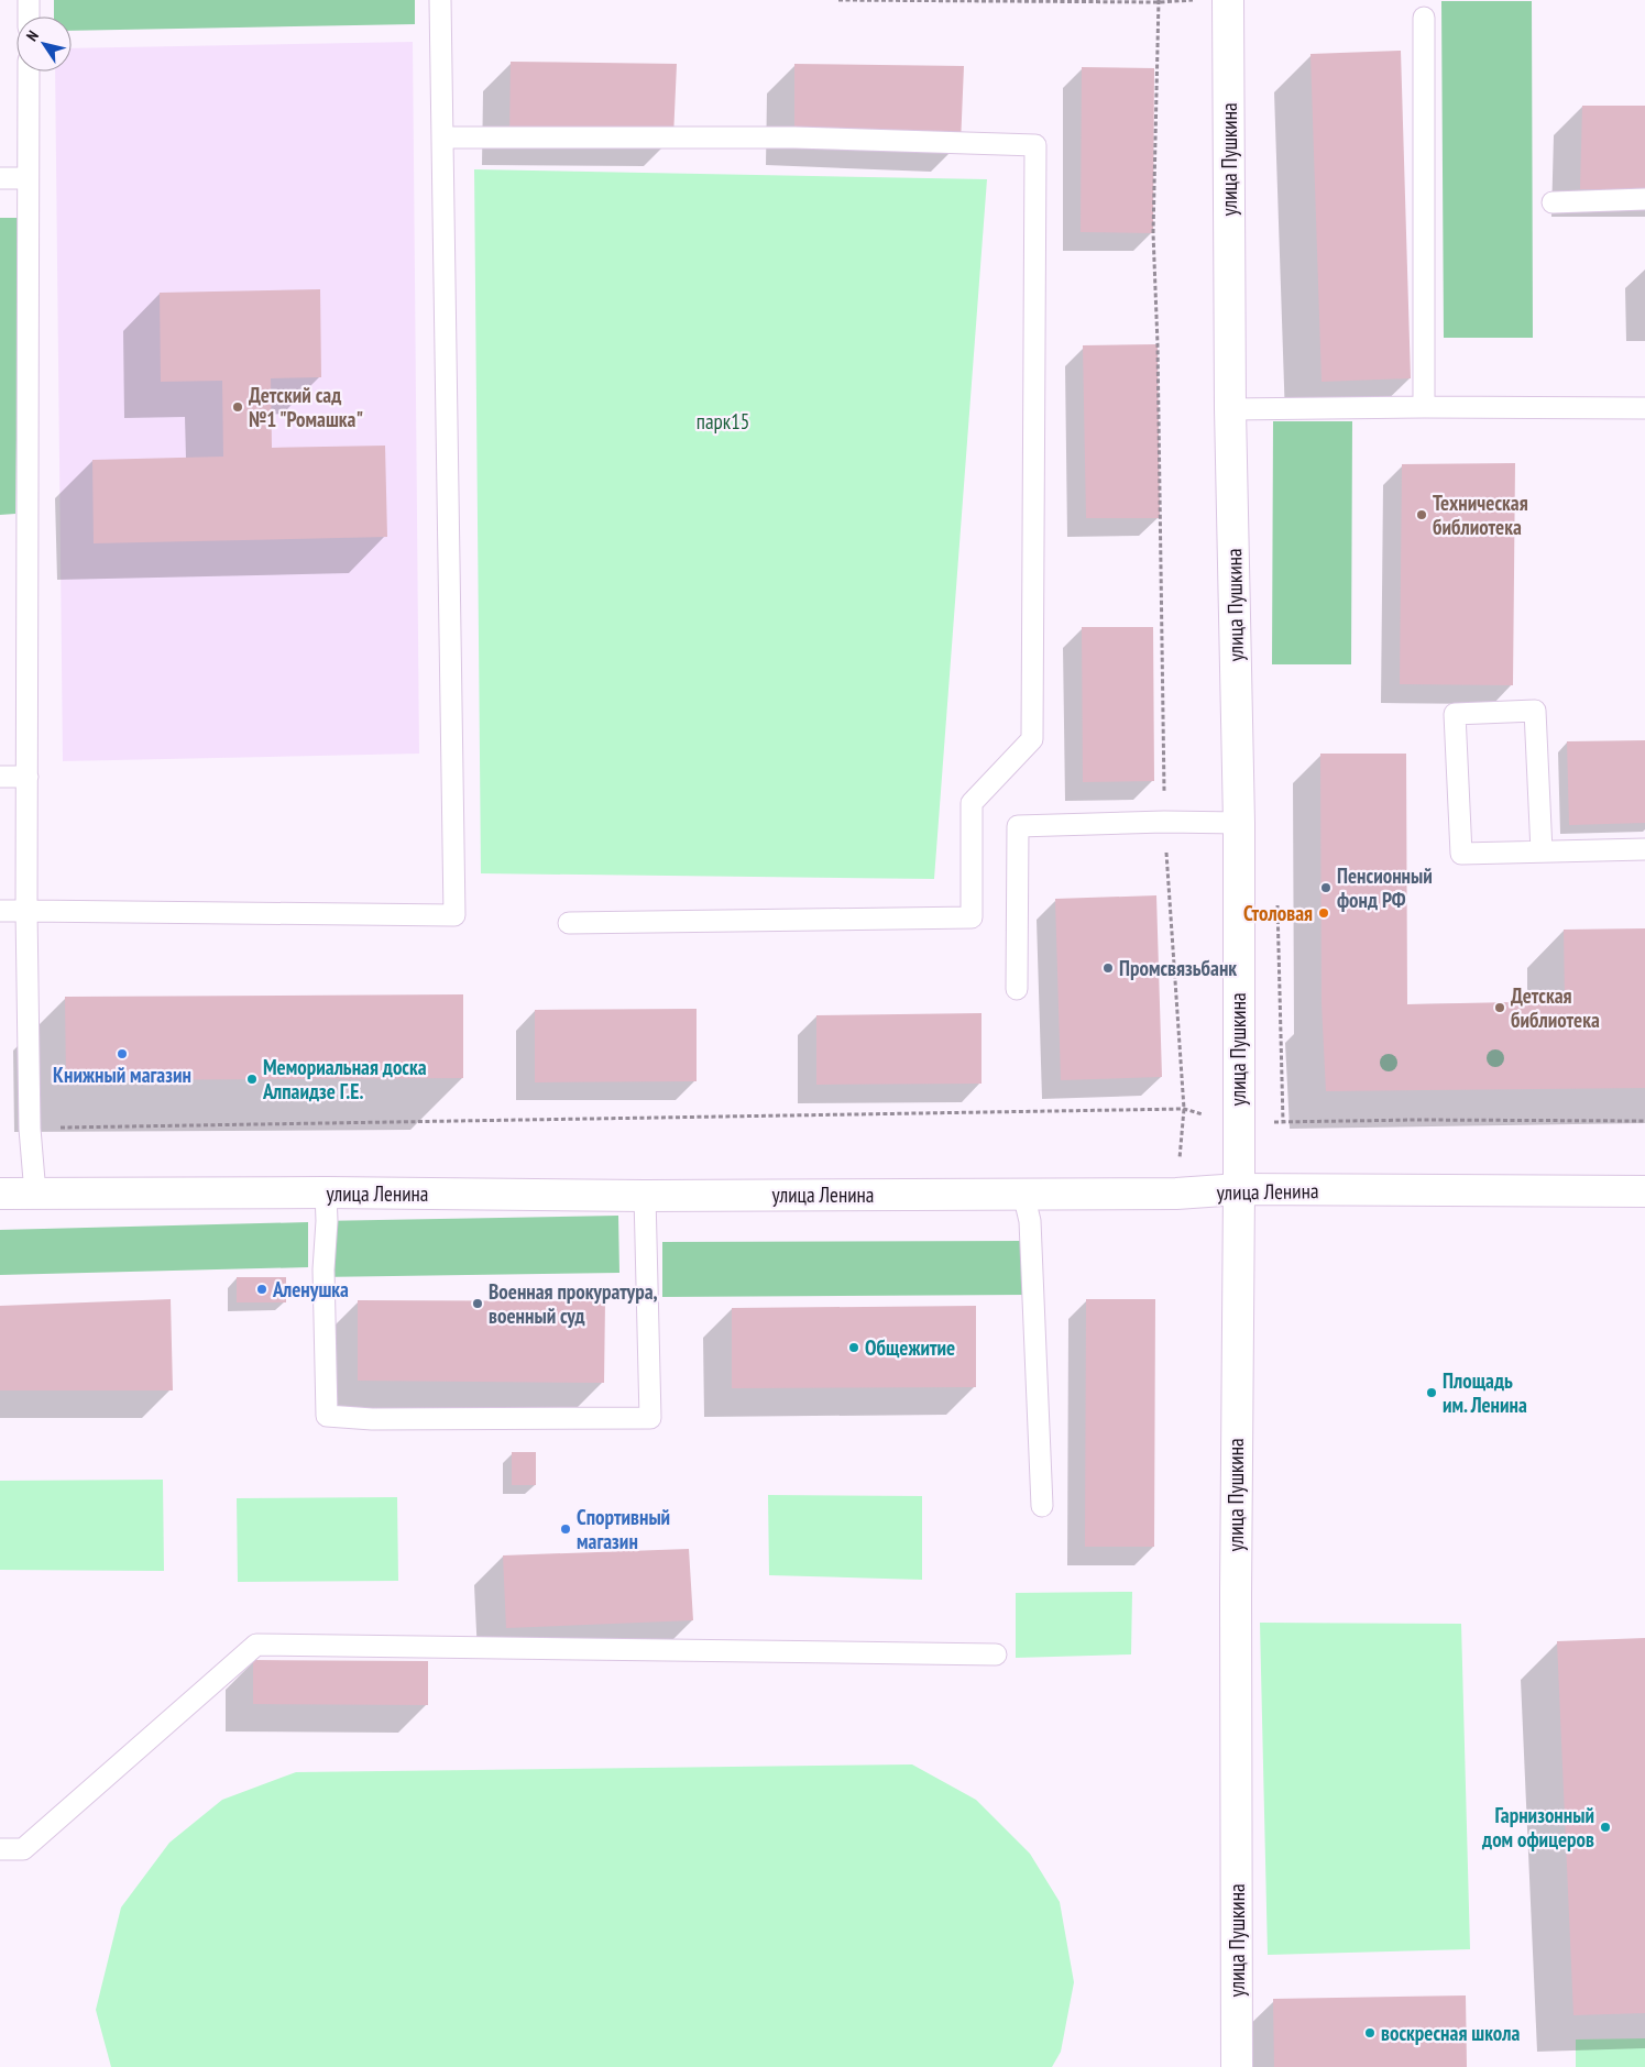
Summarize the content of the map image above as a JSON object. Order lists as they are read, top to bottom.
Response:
{
  "streets": {
    "street": ["улица Пушкина", "улица Ленина"]
  },
  "crossings": [
    ["улица Пушкина", "улица Ленина"]
  ],
  "parks": ["парк15"],
  "places": [
    "Детский сад №1 \"Ромашка\"",
    "Техническая библиотека",
    "Пенсионный фонд РФ",
    "Столовая",
    "Промсвязьбанк",
    "Детская библиотека",
    "Книжный магазин",
    "Мемориальная доска Алпаидзе Г.Е.",
    "Аленушка",
    "Военная прокуратура, военный суд",
    "Общежитие",
    "Площадь им. Ленина",
    "Спортивный магазин",
    "Гарнизонный дом офицеров",
    "воскресная школа"
  ],
  "north": "top left"
}
